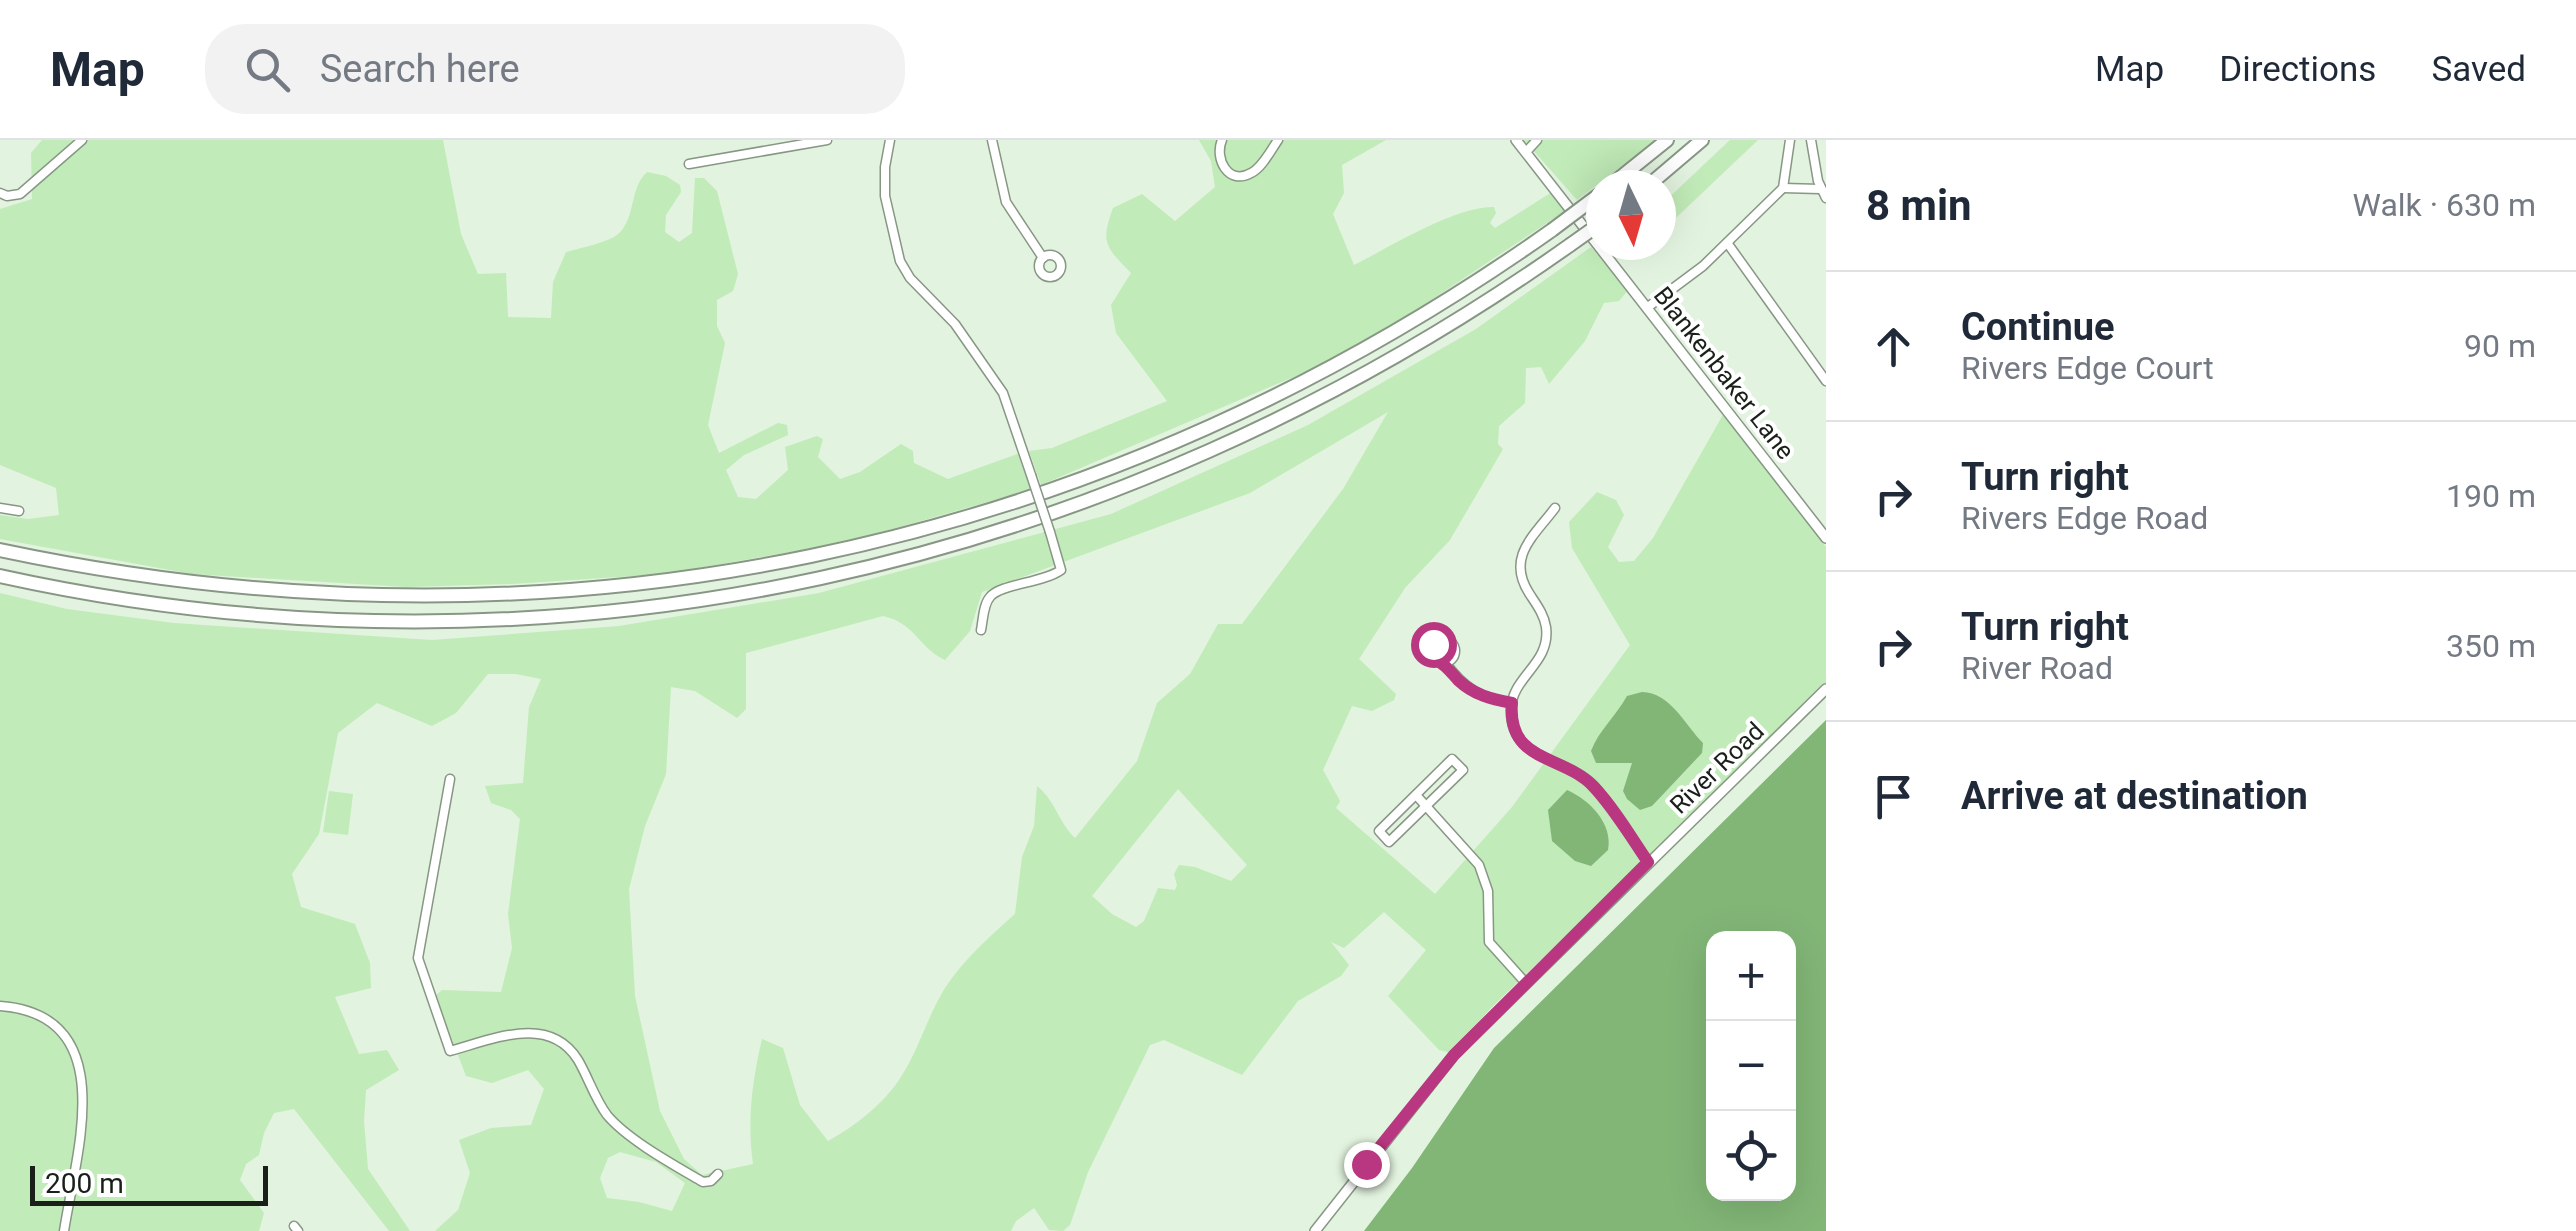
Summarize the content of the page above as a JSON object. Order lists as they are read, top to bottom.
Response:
{
  "streets": {
    "street": ["Blankenbaker Lane", "River Road"]
  },
  "scale_bar": "200 m",
  "north": "bottom",
  "page": {
    "header": "Map",
    "search": "Search here",
    "nav": ["Map", "Directions", "Saved"],
    "heading": ["8 min", "Walk · 630 m"],
    "list": [
      ["Continue", "Rivers Edge Court", "90 m"],
      ["Turn right", "Rivers Edge Road", "190 m"],
      ["Turn right", "River Road", "350 m"],
      "Arrive at destination"
    ],
    "map_buttons": ["+", "−"],
    "scale": "200 m"
  }
}
